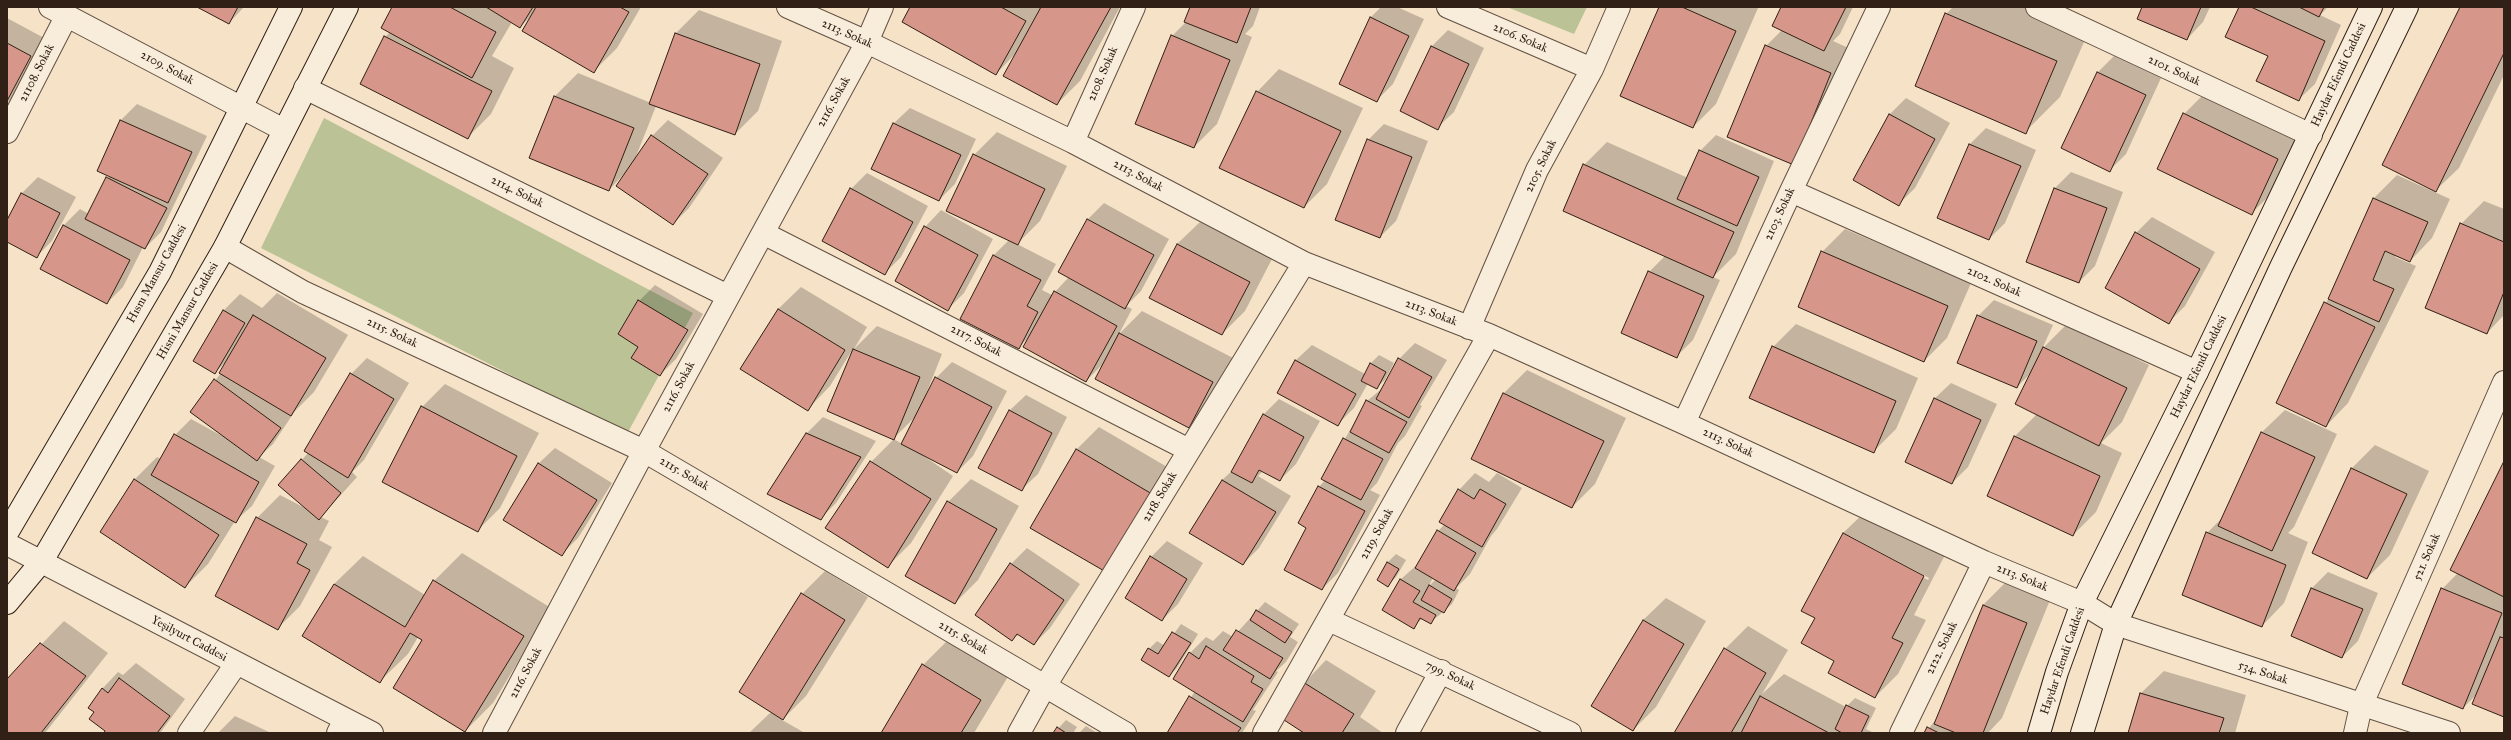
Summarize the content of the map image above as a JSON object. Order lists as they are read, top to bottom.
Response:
{
  "streets": {
    "street": [
      "2113. Sokak",
      "2106. Sokak",
      "2109. Sokak",
      "2101. Sokak",
      "21108. Sokak",
      "2108. Sokak",
      "Haydar Efendi Caddesi",
      "2116. Sokak",
      "2105. Sokak",
      "2114. Sokak",
      "2103. Sokak",
      "Hısnı Mansur Caddesi",
      "2102. Sokak",
      "Hisni Mansur Caddesi",
      "2115. Sokak",
      "2117. Sokak",
      "2118. Sokak",
      "2119. Sokak",
      "521. Sokak",
      "Yeşilyurt Caddesi",
      "2122. Sokak",
      "534. Sokak",
      "799. Sokak"
    ]
  },
  "crossings": [
    ["2113. Sokak", "2108. Sokak"],
    ["2113. Sokak", "Haydar Efendi Caddesi"],
    ["2113. Sokak", "2116. Sokak"],
    ["2113. Sokak", "2105. Sokak"],
    ["2113. Sokak", "2103. Sokak"],
    ["2113. Sokak", "2118. Sokak"],
    ["2113. Sokak", "2119. Sokak"],
    ["2113. Sokak", "2122. Sokak"],
    ["2113. Sokak", "534. Sokak"],
    ["2106. Sokak", "2105. Sokak"],
    ["2109. Sokak", "21108. Sokak"],
    ["2109. Sokak", "Hısnı Mansur Caddesi"],
    ["2109. Sokak", "Hisni Mansur Caddesi"],
    ["2101. Sokak", "Haydar Efendi Caddesi"],
    ["Haydar Efendi Caddesi", "2102. Sokak"],
    ["Haydar Efendi Caddesi", "534. Sokak"],
    ["2116. Sokak", "2114. Sokak"],
    ["2116. Sokak", "2115. Sokak"],
    ["2116. Sokak", "2117. Sokak"],
    ["2114. Sokak", "Hisni Mansur Caddesi"],
    ["2103. Sokak", "2102. Sokak"],
    ["Hisni Mansur Caddesi", "2115. Sokak"],
    ["Hisni Mansur Caddesi", "Yeşilyurt Caddesi"],
    ["2115. Sokak", "2118. Sokak"],
    ["2117. Sokak", "2118. Sokak"],
    ["2119. Sokak", "799. Sokak"],
    ["521. Sokak", "534. Sokak"]
  ]
}
